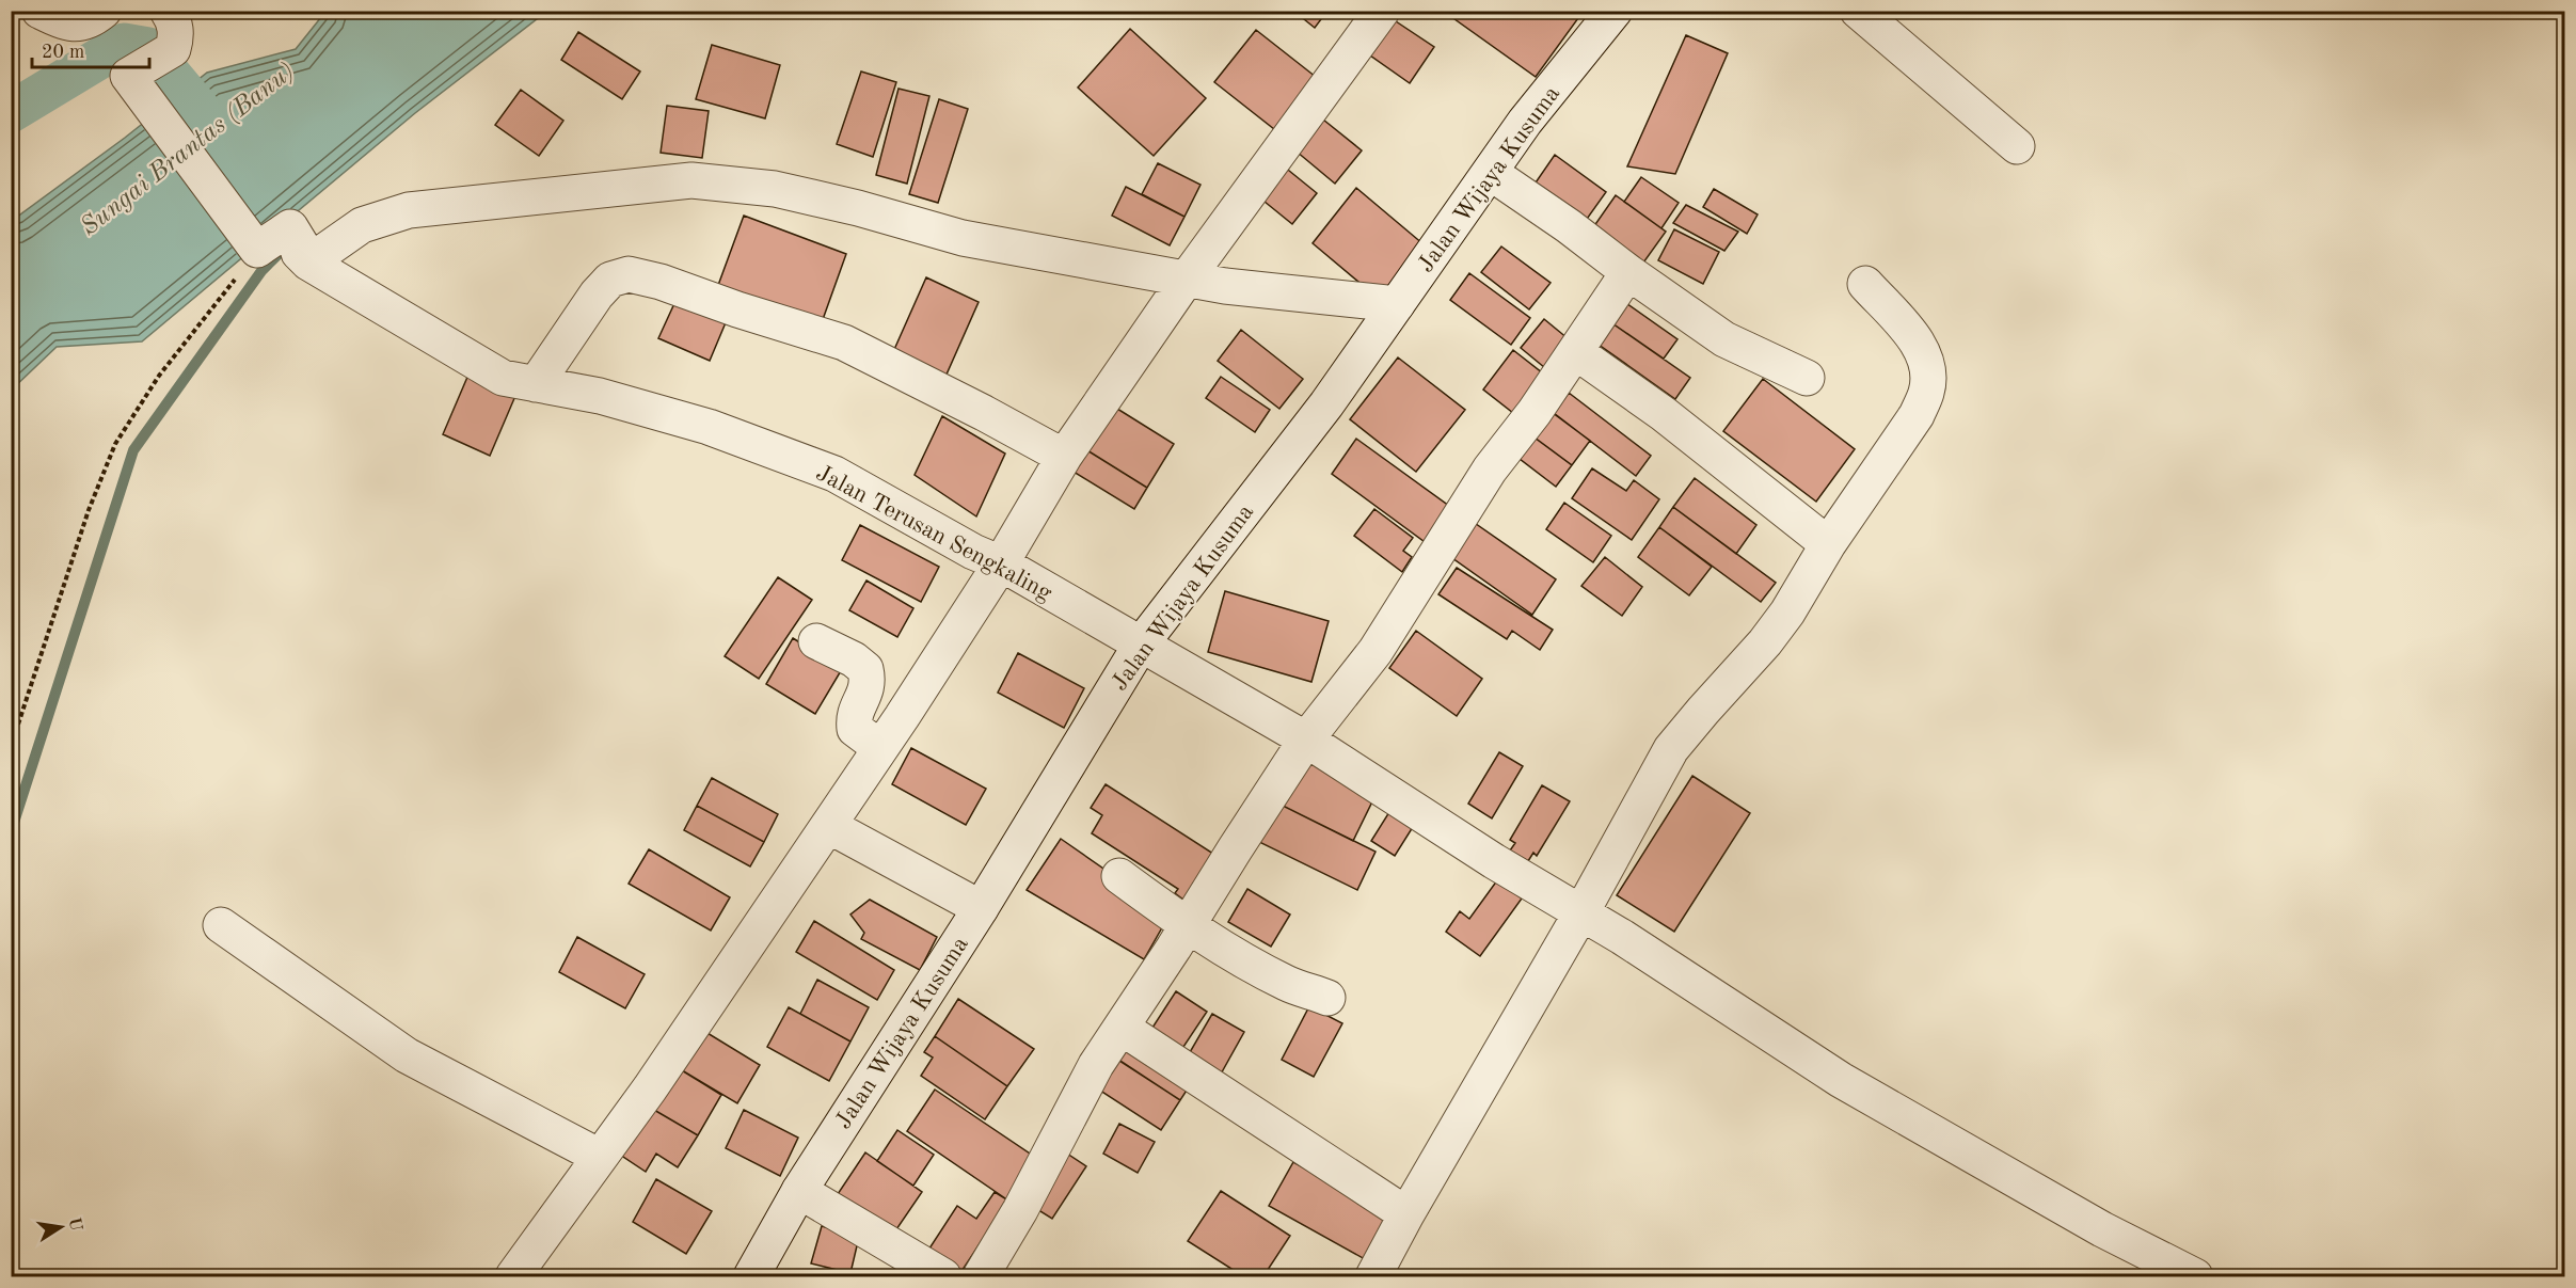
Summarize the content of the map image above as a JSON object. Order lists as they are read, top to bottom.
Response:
{
  "streets": {
    "street": ["Jalan Wijaya Kusuma", "Jalan Terusan Sengkaling"]
  },
  "crossings": [
    ["Jalan Wijaya Kusuma", "Jalan Terusan Sengkaling"]
  ],
  "water": ["Sungai Brantas (Banu)"],
  "scale_bar": "20 m",
  "north": "right"
}
